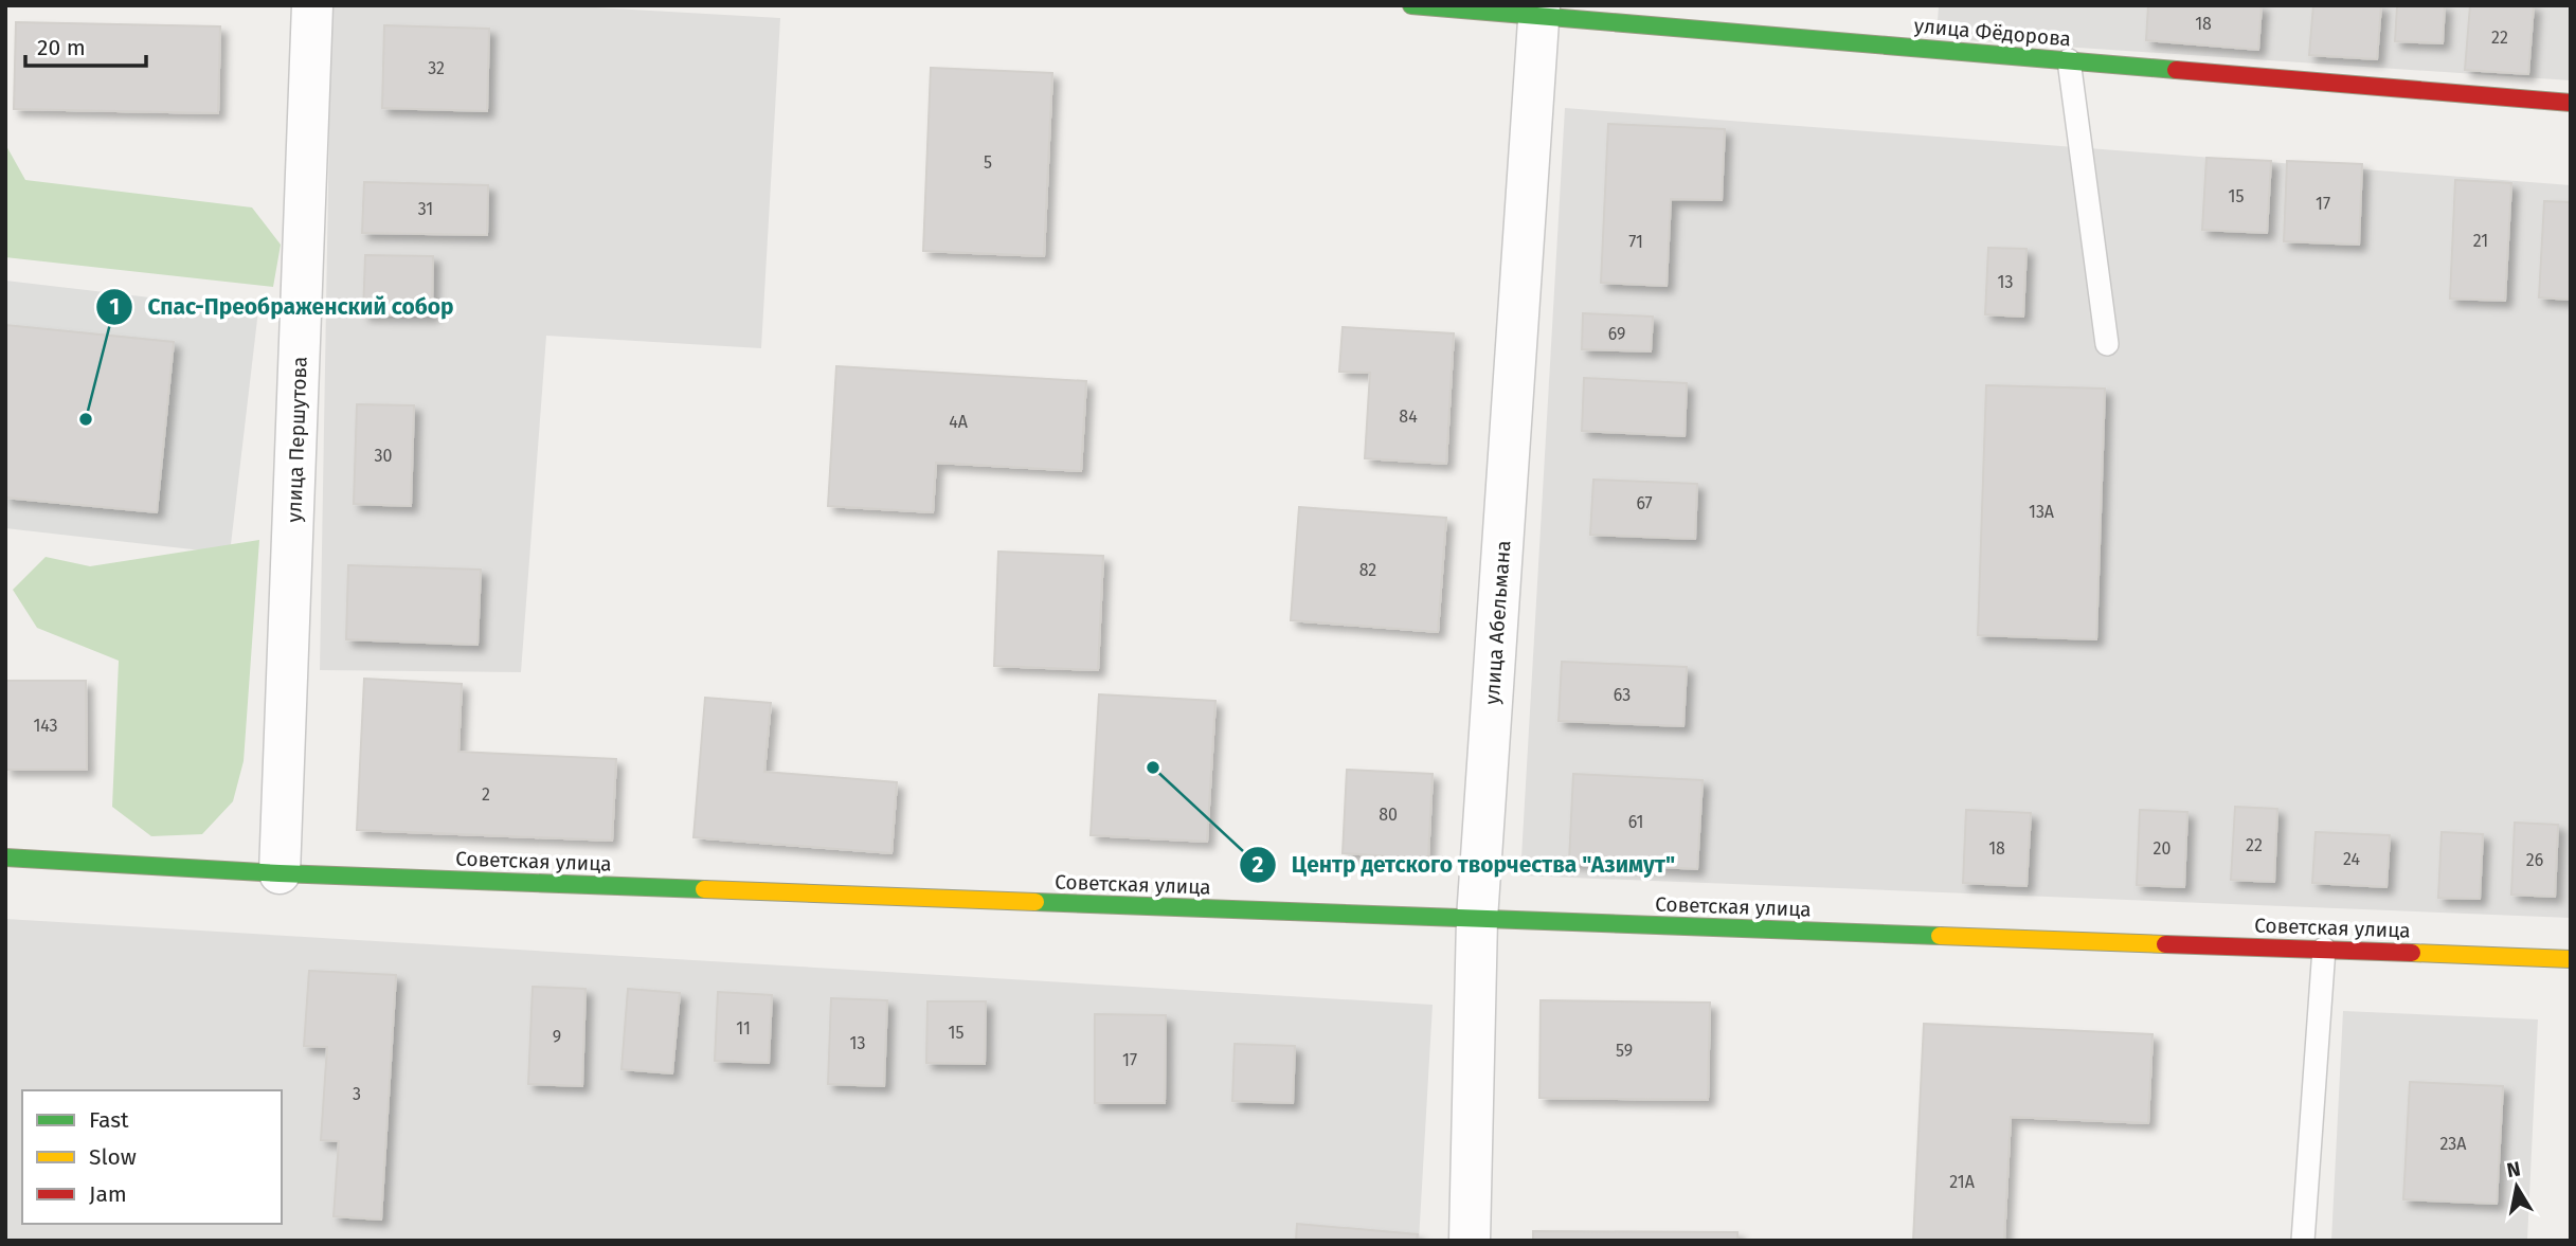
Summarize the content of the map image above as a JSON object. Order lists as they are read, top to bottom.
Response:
{
  "streets": {
    "street": [
      "улица Фёдорова",
      "улица Першутова",
      "улица Абельмана",
      "Советская улица"
    ]
  },
  "crossings": [
    ["улица Фёдорова", "улица Абельмана"],
    ["улица Першутова", "Советская улица"],
    ["улица Абельмана", "Советская улица"]
  ],
  "places": ["Спас-Преображенский собор", "Центр детского творчества \"Азимут\""],
  "house_numbers": [
    "18",
    "22",
    "32",
    "5",
    "15",
    "17",
    "31",
    "21",
    "71",
    "13",
    "69",
    "84",
    "4А",
    "30",
    "67",
    "13А",
    "82",
    "63",
    "143",
    "2",
    "80",
    "61",
    "22",
    "18",
    "20",
    "24",
    "26",
    "11",
    "15",
    "9",
    "13",
    "59",
    "17",
    "3",
    "23А",
    "21А"
  ],
  "legend": ["Fast", "Slow", "Jam"],
  "scale_bar": "20 m",
  "north": "top"
}
